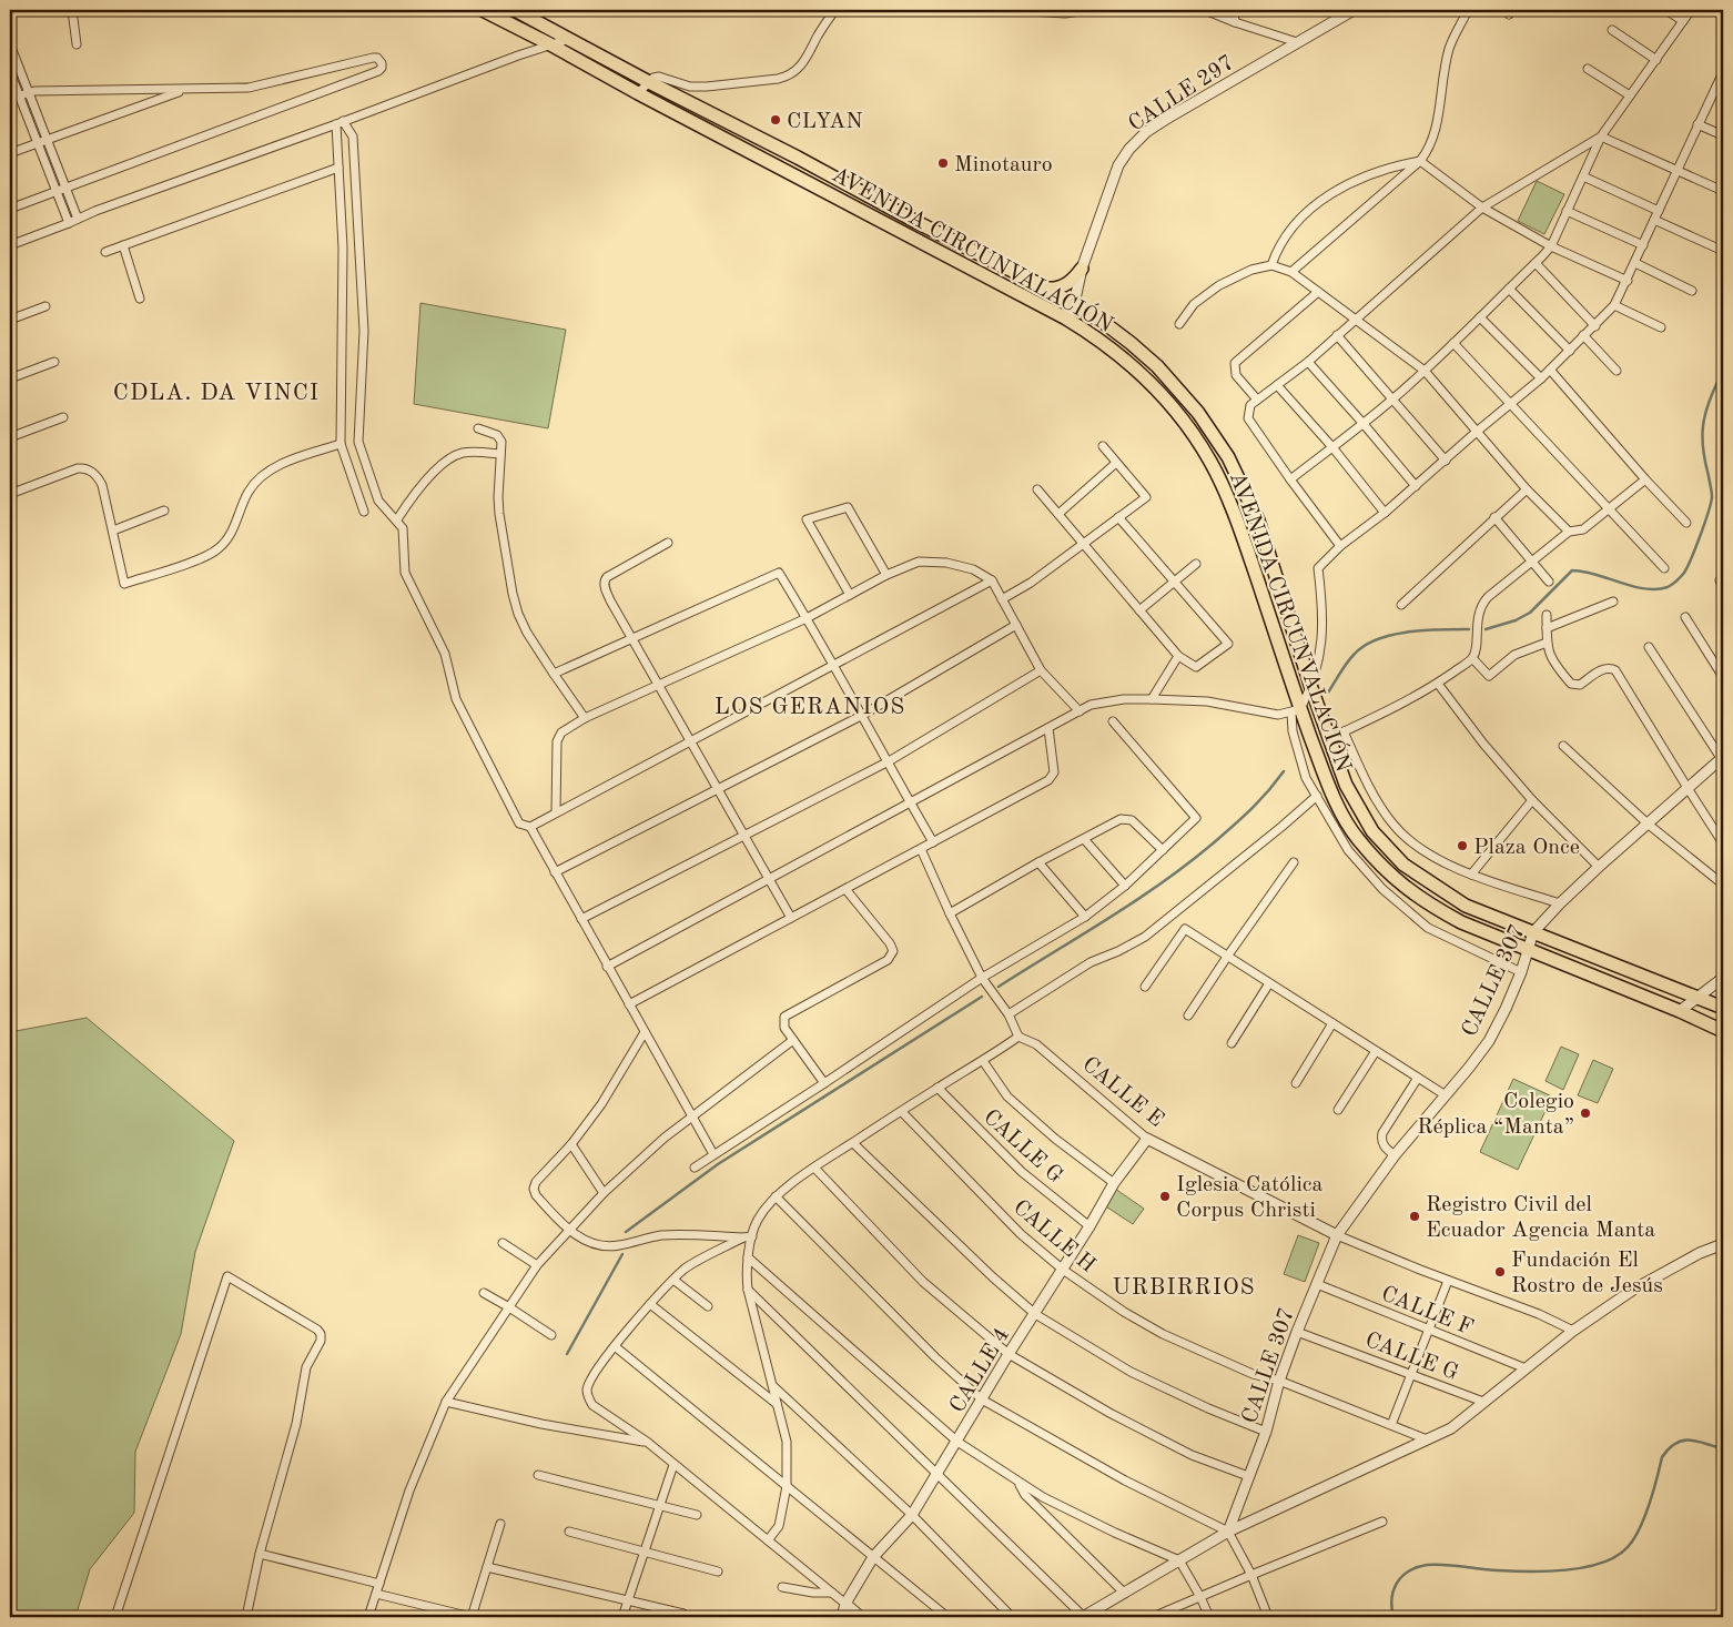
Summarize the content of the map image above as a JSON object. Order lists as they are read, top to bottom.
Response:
{
  "streets": {
    "highway": ["AVENIDA CIRCUNVALACIÓN"],
    "street": [
      "CALLE 297",
      "CALLE 307",
      "CALLE E",
      "CALLE G",
      "CALLE H",
      "CALLE F",
      "CALLE 4"
    ]
  },
  "crossings": [
    ["CALLE 297", "AVENIDA CIRCUNVALACIÓN"],
    ["AVENIDA CIRCUNVALACIÓN", "CALLE 307"],
    ["CALLE 307", "CALLE E"],
    ["CALLE 307", "CALLE G"],
    ["CALLE 307", "CALLE H"],
    ["CALLE 307", "CALLE F"],
    ["CALLE E", "CALLE 4"],
    ["CALLE G", "CALLE 4"],
    ["CALLE H", "CALLE 4"]
  ],
  "districts": ["CDLA. DA VINCI", "LOS GERANIOS", "URBIRRIOS"],
  "places": [
    "CLYAN",
    "Minotauro",
    "Plaza Once",
    "Colegio Réplica “Manta”",
    "Iglesia Católica Corpus Christi",
    "Registro Civil del Ecuador Agencia Manta",
    "Fundación El Rostro de Jesús"
  ]
}
